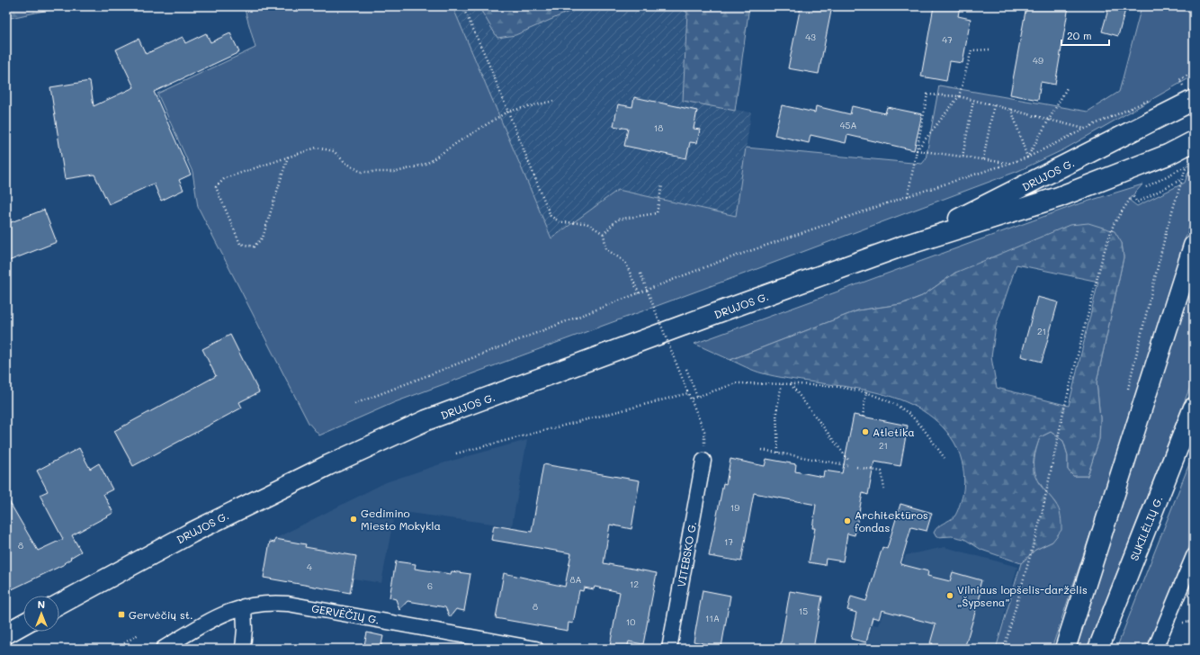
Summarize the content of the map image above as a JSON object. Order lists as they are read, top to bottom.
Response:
{
  "streets": {
    "main road": ["DRUJOS G.", "SUKILĖLIŲ G."],
    "street": ["VITEBSKO G.", "GERVĖČIŲ G."]
  },
  "places": {
    "other": [
      "Atletika",
      "Gedimino Miesto Mokykla",
      "Architektūros fondas",
      "Vilniaus lopšelis-darželis „Šypsena“"
    ],
    "transit": ["Gervėčių st."]
  },
  "house_numbers": [
    "43",
    "47",
    "49",
    "45A",
    "18",
    "21",
    "21",
    "19",
    "17",
    "8",
    "4",
    "8A",
    "12",
    "6",
    "8",
    "15",
    "11A",
    "10"
  ],
  "scale_bar": "20 m",
  "north": "top"
}
